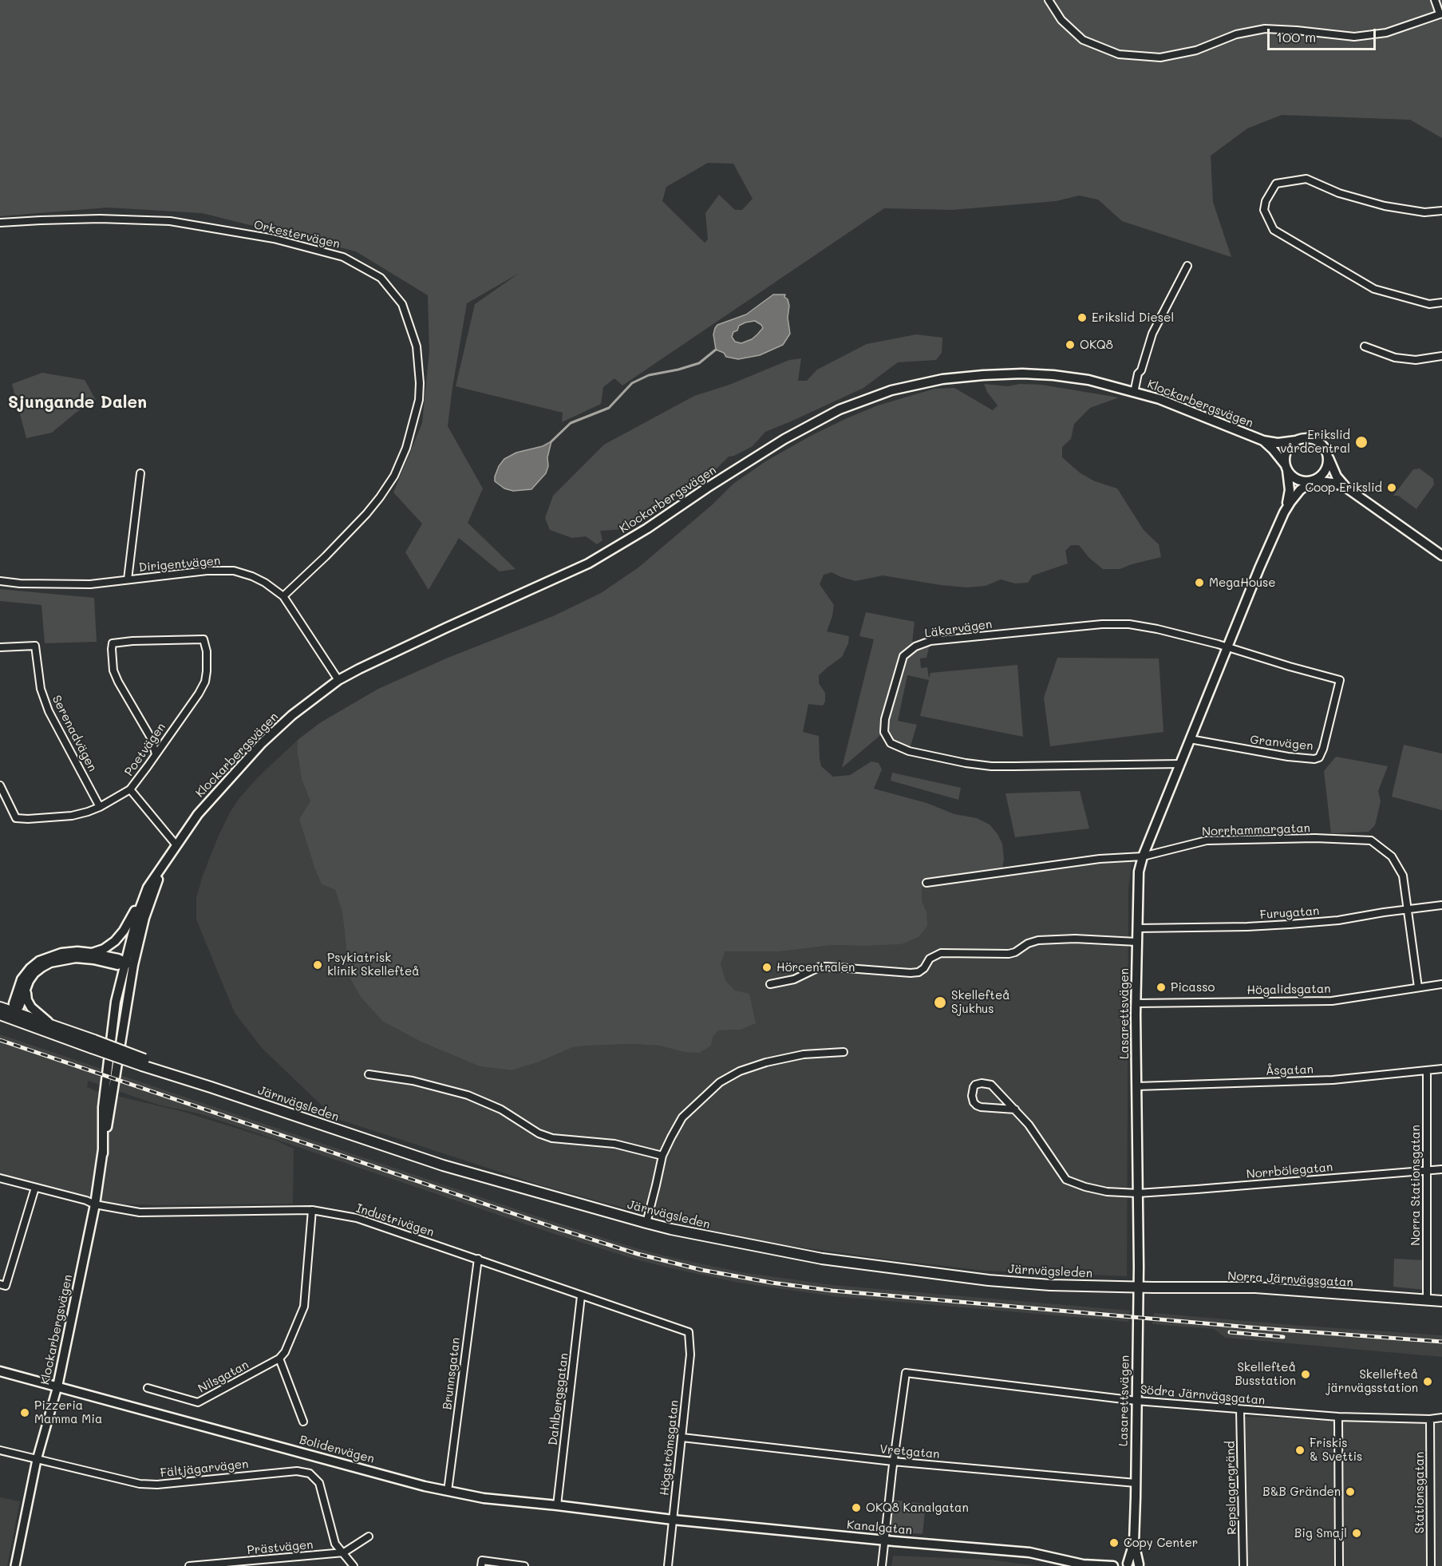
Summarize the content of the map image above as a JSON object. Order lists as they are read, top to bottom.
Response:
{
  "streets": {
    "main road": [
      "Klockarbergsvägen",
      "Lasarettsvägen",
      "Järnvägsleden",
      "Norra Järnvägsgatan",
      "Bolidenvägen",
      "Kanalgatan"
    ],
    "street": [
      "Orkestervägen",
      "Dirigentvägen",
      "Läkarvägen",
      "Serenadvägen",
      "Granvägen",
      "Poetvägen",
      "Norrhammargatan",
      "Furugatan",
      "Högalidsgatan",
      "Åsgatan",
      "Norrbölegatan",
      "Norra Stationsgatan",
      "Industrivägen",
      "Brunnsgatan",
      "Nilsgatan",
      "Södra Järnvägsgatan",
      "Dahlbergsgatan",
      "Högströmsgatan",
      "Vretgatan",
      "Fältjägarvägen",
      "Repslagargränd",
      "Stationsgatan",
      "Prästvägen"
    ]
  },
  "crossings": [
    ["Orkestervägen", "Dirigentvägen"],
    ["Klockarbergsvägen", "Dirigentvägen"],
    ["Klockarbergsvägen", "Lasarettsvägen"],
    ["Klockarbergsvägen", "Industrivägen"],
    ["Klockarbergsvägen", "Bolidenvägen"],
    ["Klockarbergsvägen", "Fältjägarvägen"],
    ["Läkarvägen", "Granvägen"],
    ["Läkarvägen", "Lasarettsvägen"],
    ["Serenadvägen", "Poetvägen"],
    ["Granvägen", "Lasarettsvägen"],
    ["Norrhammargatan", "Furugatan"],
    ["Norrhammargatan", "Högalidsgatan"],
    ["Norrhammargatan", "Lasarettsvägen"],
    ["Furugatan", "Lasarettsvägen"],
    ["Högalidsgatan", "Lasarettsvägen"],
    ["Lasarettsvägen", "Åsgatan"],
    ["Lasarettsvägen", "Järnvägsleden"],
    ["Lasarettsvägen", "Norrbölegatan"],
    ["Lasarettsvägen", "Norra Järnvägsgatan"],
    ["Lasarettsvägen", "Södra Järnvägsgatan"],
    ["Lasarettsvägen", "Vretgatan"],
    ["Åsgatan", "Norra Stationsgatan"],
    ["Järnvägsleden", "Norra Järnvägsgatan"],
    ["Norrbölegatan", "Norra Stationsgatan"],
    ["Norra Stationsgatan", "Norra Järnvägsgatan"],
    ["Industrivägen", "Brunnsgatan"],
    ["Industrivägen", "Dahlbergsgatan"],
    ["Industrivägen", "Högströmsgatan"],
    ["Brunnsgatan", "Bolidenvägen"],
    ["Södra Järnvägsgatan", "Vretgatan"],
    ["Södra Järnvägsgatan", "Repslagargränd"],
    ["Södra Järnvägsgatan", "Stationsgatan"],
    ["Dahlbergsgatan", "Bolidenvägen"],
    ["Högströmsgatan", "Bolidenvägen"],
    ["Högströmsgatan", "Vretgatan"],
    ["Högströmsgatan", "Kanalgatan"],
    ["Bolidenvägen", "Kanalgatan"],
    ["Fältjägarvägen", "Prästvägen"]
  ],
  "districts": ["Sjungande Dalen"],
  "places": [
    "Erikslid Diesel",
    "OKQ8",
    "Erikslid vårdcentral",
    "Coop Erikslid",
    "MegaHouse",
    "Psykiatrisk klinik Skellefteå",
    "Hörcentralen",
    "Picasso",
    "Skellefteå Sjukhus",
    "Skellefteå Busstation",
    "Skellefteå järnvägsstation",
    "Pizzeria Mamma Mia",
    "Friskis & Svettis",
    "B&B Gränden",
    "OKQ8 Kanalgatan",
    "Big Smajl",
    "Copy Center"
  ],
  "scale_bar": "100 m"
}
